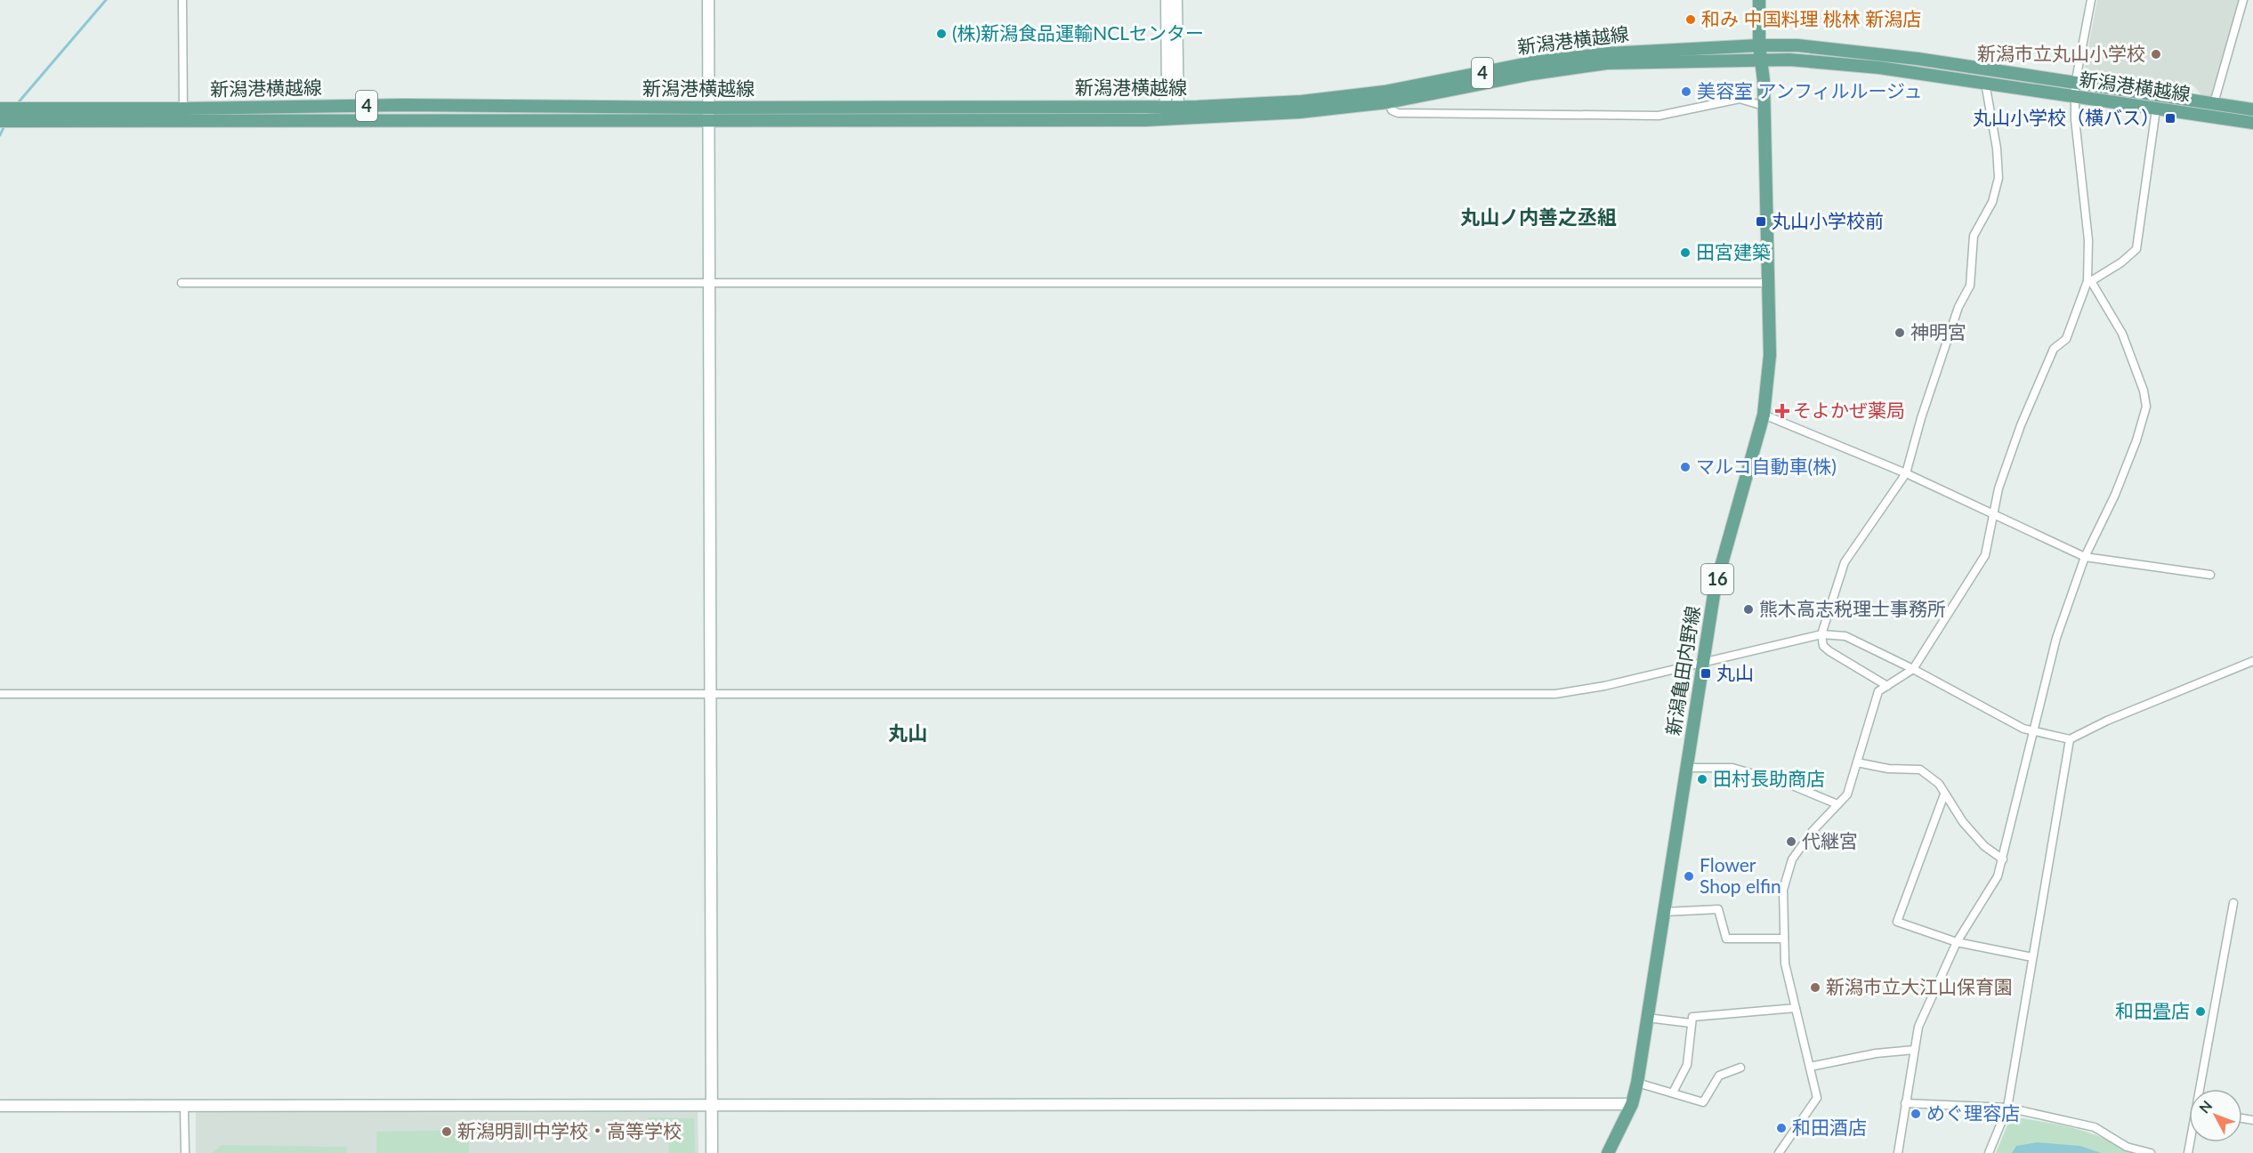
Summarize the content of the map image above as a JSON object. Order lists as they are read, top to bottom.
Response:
{
  "streets": {
    "main road": [
      "新潟港横越線",
      "4",
      "16",
      "新潟亀田内野線"
    ]
  },
  "crossings": [
    ["新潟港横越線", "新潟亀田内野線"]
  ],
  "districts": ["丸山ノ内善之丞組", "丸山"],
  "places": {
    "other": [
      "和み 中国料理 桃林 新潟店",
      "(株)新潟食品運輸NCLセンター",
      "新潟市立丸山小学校",
      "美容室 アンフィルルージュ",
      "田宮建築",
      "神明宮",
      "マルコ自動車(株)",
      "熊木高志税理士事務所",
      "田村長助商店",
      "代継宮",
      "Flower Shop elfin",
      "新潟市立大江山保育園",
      "和田畳店",
      "めぐ理容店",
      "和田酒店",
      "新潟明訓中学校・高等学校"
    ],
    "transit": ["丸山小学校（横バス）", "丸山小学校前", "丸山"],
    "health": ["そよかぜ薬局"]
  },
  "north": "top left"
}
